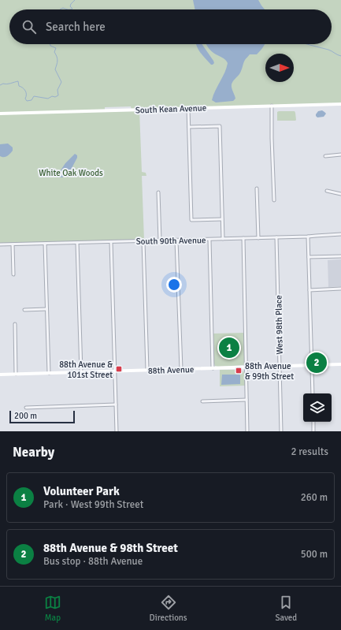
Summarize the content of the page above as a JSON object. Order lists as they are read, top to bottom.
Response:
{
  "streets": {
    "street": [
      "South Kean Avenue",
      "South 90th Avenue",
      "West 98th Place",
      "88th Avenue"
    ]
  },
  "crossings": [
    ["South 90th Avenue", "West 98th Place"],
    ["West 98th Place", "88th Avenue"]
  ],
  "parks": ["White Oak Woods"],
  "places": {
    "transit": ["88th Avenue & 101st Street", "88th Avenue & 99th Street"]
  },
  "scale_bar": "200 m",
  "north": "right",
  "page": {
    "search": "Search here",
    "pins": ["1", "2"],
    "scale": "200 m",
    "heading": ["Nearby", "2 results"],
    "list": [
      {
        "mark": "1",
        "name": "Volunteer Park",
        "note": "Park · West 99th Street",
        "value": "260 m"
      },
      {
        "mark": "2",
        "name": "88th Avenue & 98th Street",
        "note": "Bus stop · 88th Avenue",
        "value": "500 m"
      }
    ],
    "nav": ["Map", "Directions", "Saved"]
  }
}
